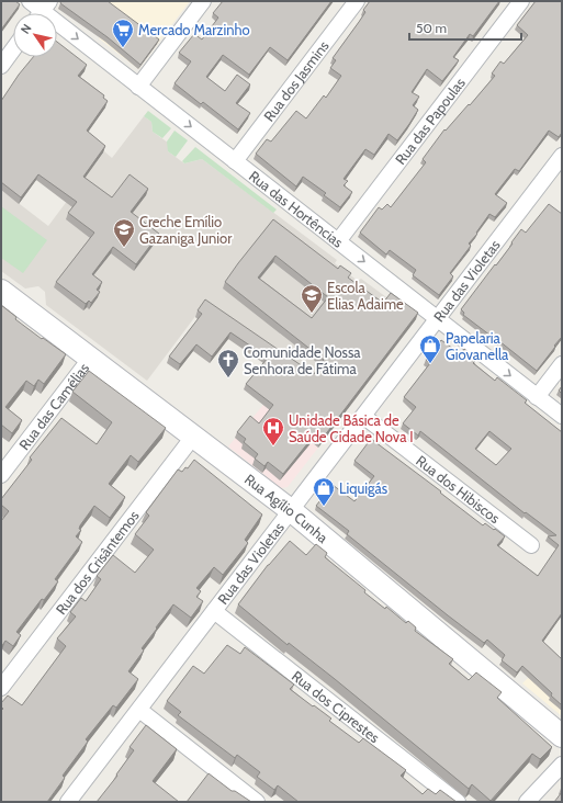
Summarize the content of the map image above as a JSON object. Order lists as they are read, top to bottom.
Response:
{
  "streets": {
    "main road": ["Rua Agílio Cunha"],
    "street": [
      "Rua dos Jasmins",
      "Rua das Papoulas",
      "Rua das Hortências",
      "Rua das Violetas",
      "Rua das Camélias",
      "Rua dos Hibiscos",
      "Rua dos Crisântemos",
      "Rua dos Ciprestes"
    ]
  },
  "crossings": [
    ["Rua dos Jasmins", "Rua das Hortências"],
    ["Rua das Papoulas", "Rua das Hortências"],
    ["Rua das Hortências", "Rua das Violetas"],
    ["Rua das Violetas", "Rua dos Hibiscos"],
    ["Rua das Violetas", "Rua Agílio Cunha"],
    ["Rua das Violetas", "Rua dos Ciprestes"],
    ["Rua das Camélias", "Rua Agílio Cunha"],
    ["Rua Agílio Cunha", "Rua dos Crisântemos"]
  ],
  "one_way": ["Rua das Hortências"],
  "places": {
    "supermarket": ["Mercado Marzinho"],
    "school or university": ["Creche Emílio Gazaniga Junior", "Escola Elias Adaime"],
    "shop": ["Papelaria Giovanella", "Liquigás"],
    "church": ["Comunidade Nossa Senhora de Fátima"],
    "hospital": ["Unidade Básica de Saúde Cidade Nova I"]
  },
  "scale_bar": "50 m",
  "north": "top left"
}
